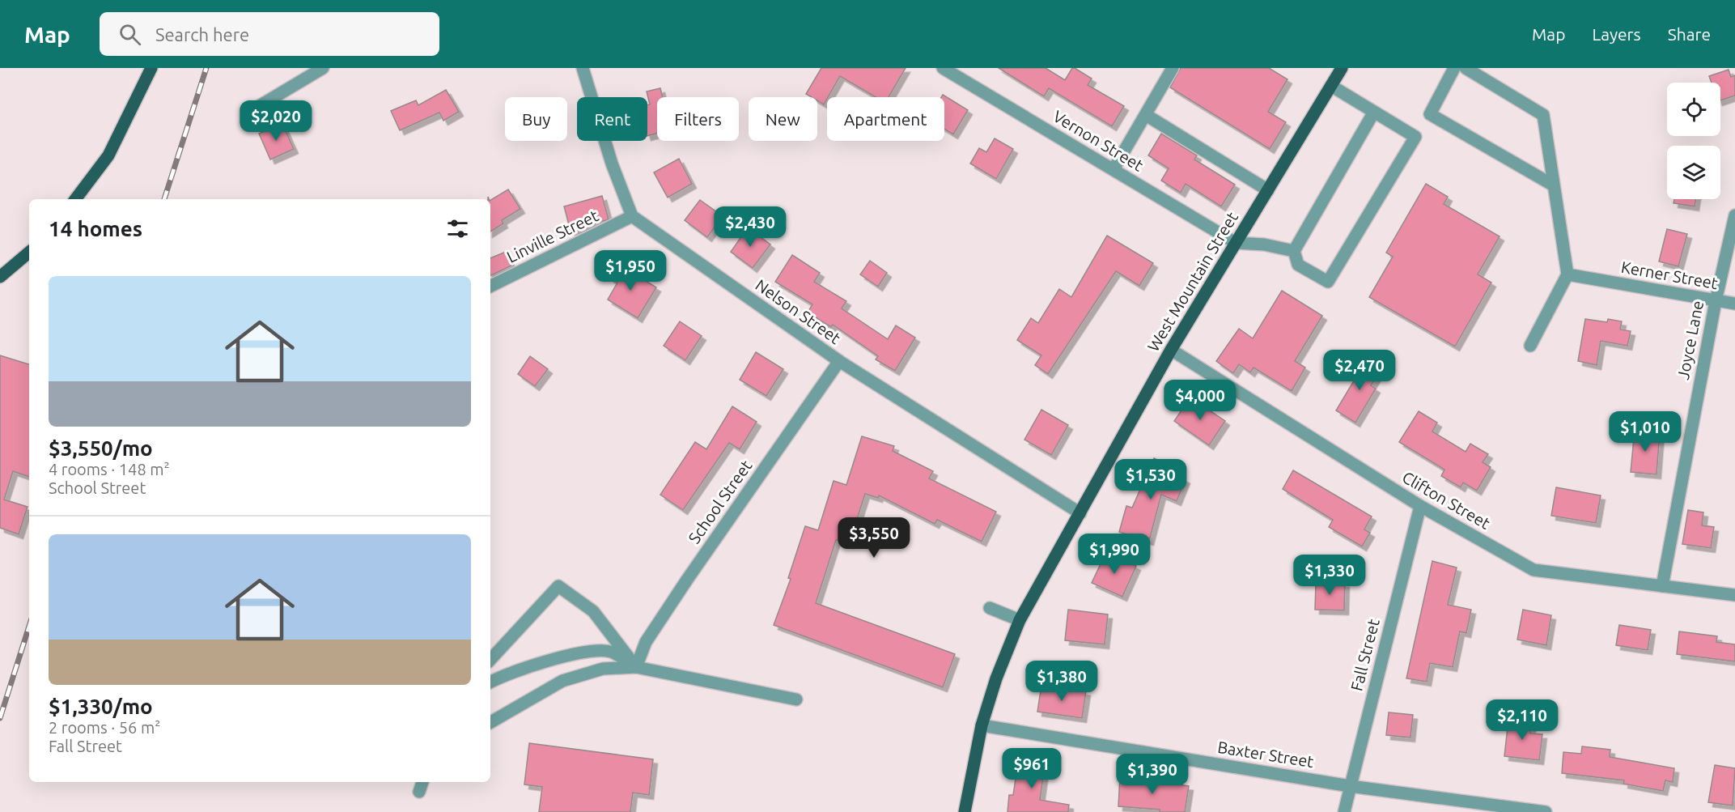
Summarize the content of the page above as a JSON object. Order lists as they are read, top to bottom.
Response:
{
  "streets": {
    "main road": ["West Mountain Street"],
    "street": [
      "Vernon Street",
      "Linville Street",
      "Kerner Street",
      "Nelson Street",
      "Joyce Lane",
      "Clifton Street",
      "School Street",
      "Fall Street",
      "Baxter Street"
    ]
  },
  "crossings": [
    ["Vernon Street", "West Mountain Street"],
    ["Linville Street", "Nelson Street"],
    ["Kerner Street", "Joyce Lane"],
    ["West Mountain Street", "Nelson Street"],
    ["West Mountain Street", "Clifton Street"],
    ["West Mountain Street", "Baxter Street"],
    ["Nelson Street", "School Street"],
    ["Joyce Lane", "Clifton Street"],
    ["Clifton Street", "Fall Street"],
    ["Fall Street", "Baxter Street"]
  ],
  "page": {
    "header": "Map",
    "search": "Search here",
    "nav": ["Map", "Layers", "Share"],
    "chip": [
      "Buy",
      "Rent",
      "Filters",
      "New",
      "Apartment"
    ],
    "price": [
      "$2,020",
      "$2,430",
      "$1,950",
      "$2,470",
      "$4,000",
      "$1,010",
      "$1,530",
      "$3,550",
      "$1,990",
      "$1,330",
      "$1,380",
      "$2,110",
      "$961",
      "$1,390"
    ],
    "heading": "14 homes",
    "list": [
      {
        "name": "$3,550/mo",
        "note": "4 rooms · 148 m² · School Street"
      },
      {
        "name": "$1,330/mo",
        "note": "2 rooms · 56 m² · Fall Street"
      }
    ]
  }
}
